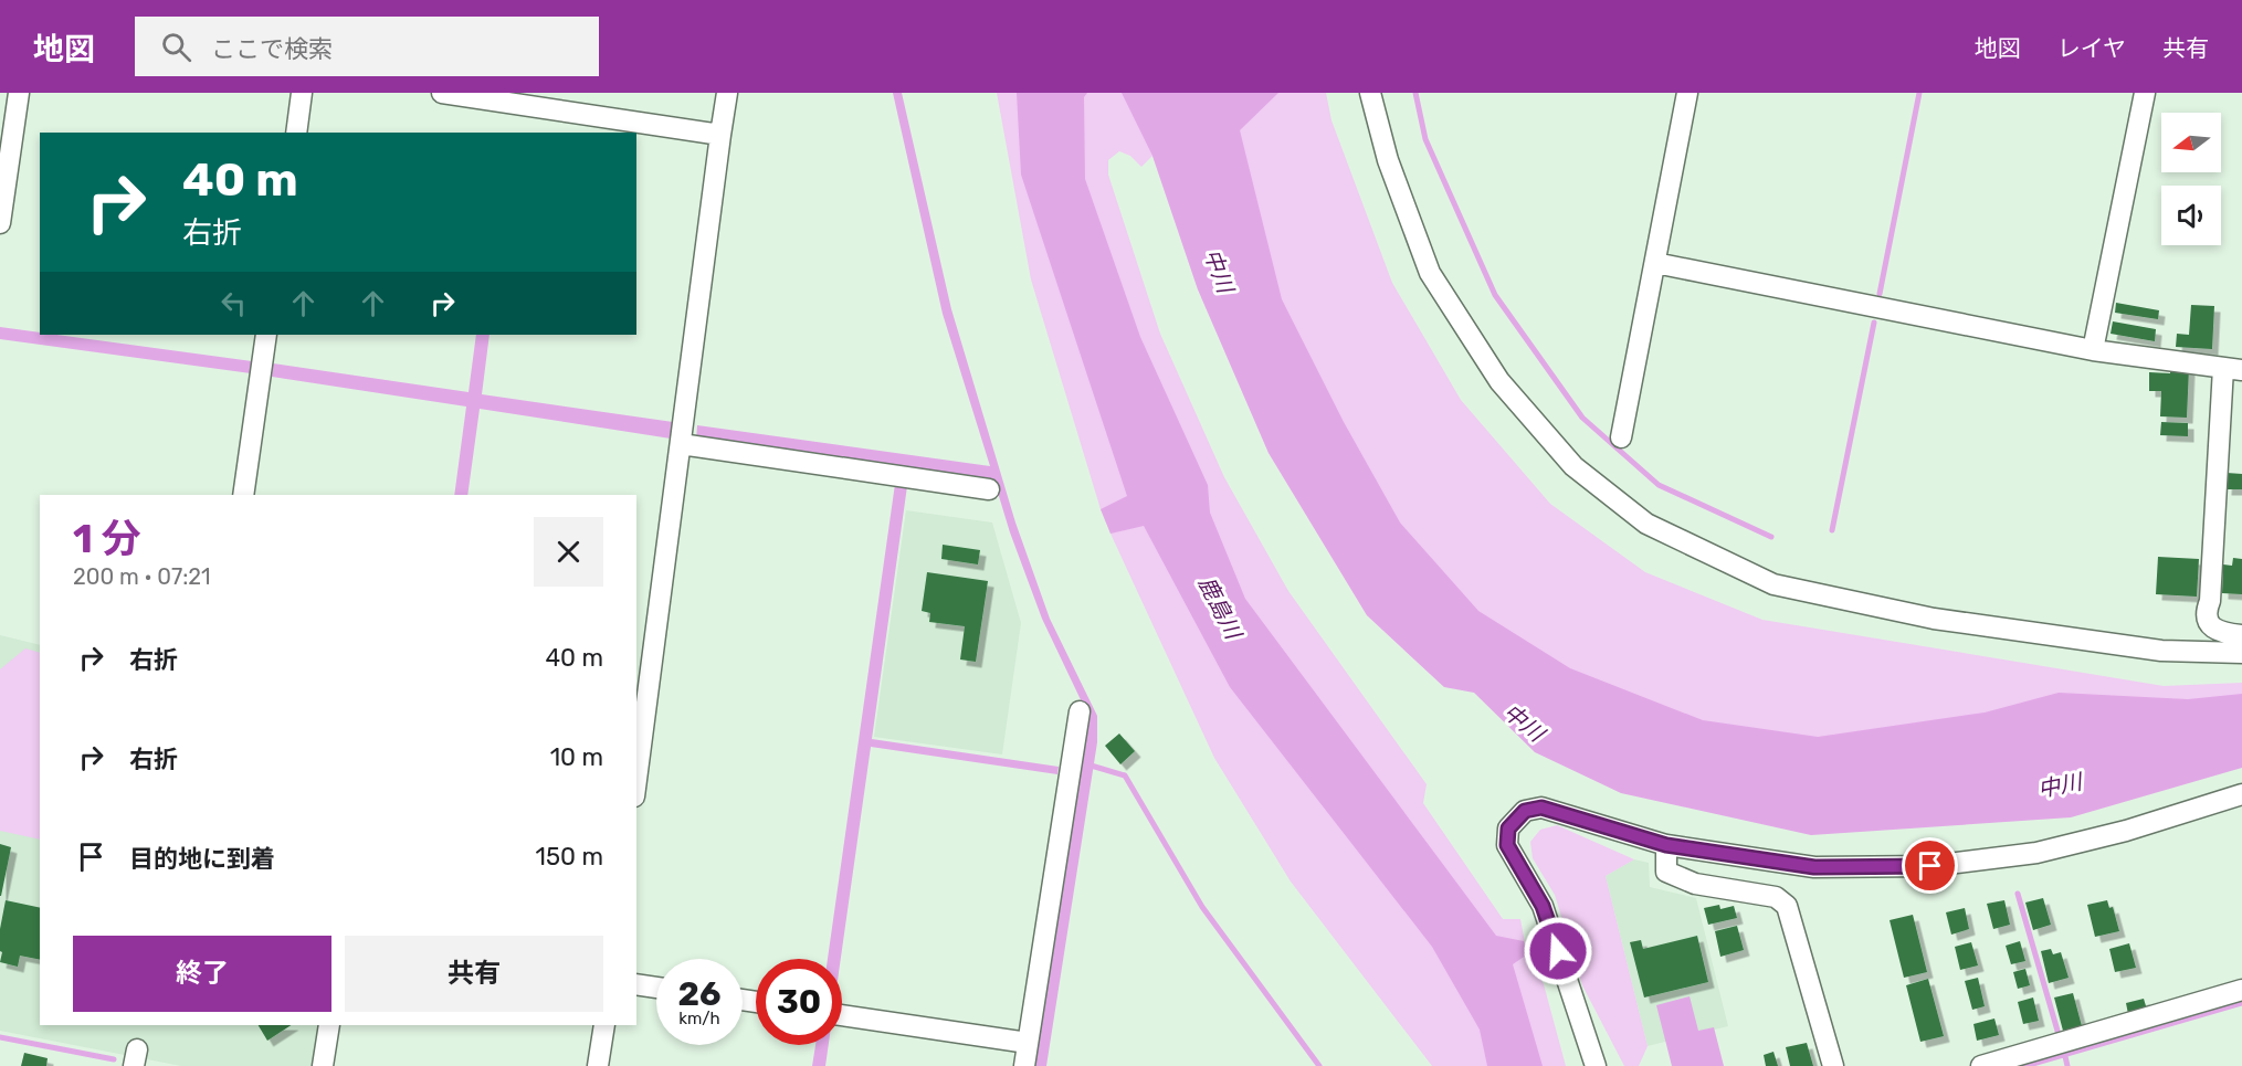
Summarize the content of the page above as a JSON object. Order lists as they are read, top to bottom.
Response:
{
  "water": ["中川", "鹿島川"],
  "north": "left",
  "page": {
    "header": "地図",
    "search": "ここで検索",
    "nav": ["地図", "レイヤ", "共有"],
    "turn": ["40 m", "右折"],
    "heading": ["1 分", "200 m · 07:21"],
    "list": [
      {
        "name": "右折",
        "value": "40 m"
      },
      {
        "name": "右折",
        "value": "10 m"
      },
      {
        "name": "目的地に到着",
        "value": "150 m"
      }
    ],
    "buttons": ["終了", "共有"],
    "speed": "26 km/h",
    "limit": "30"
  }
}
